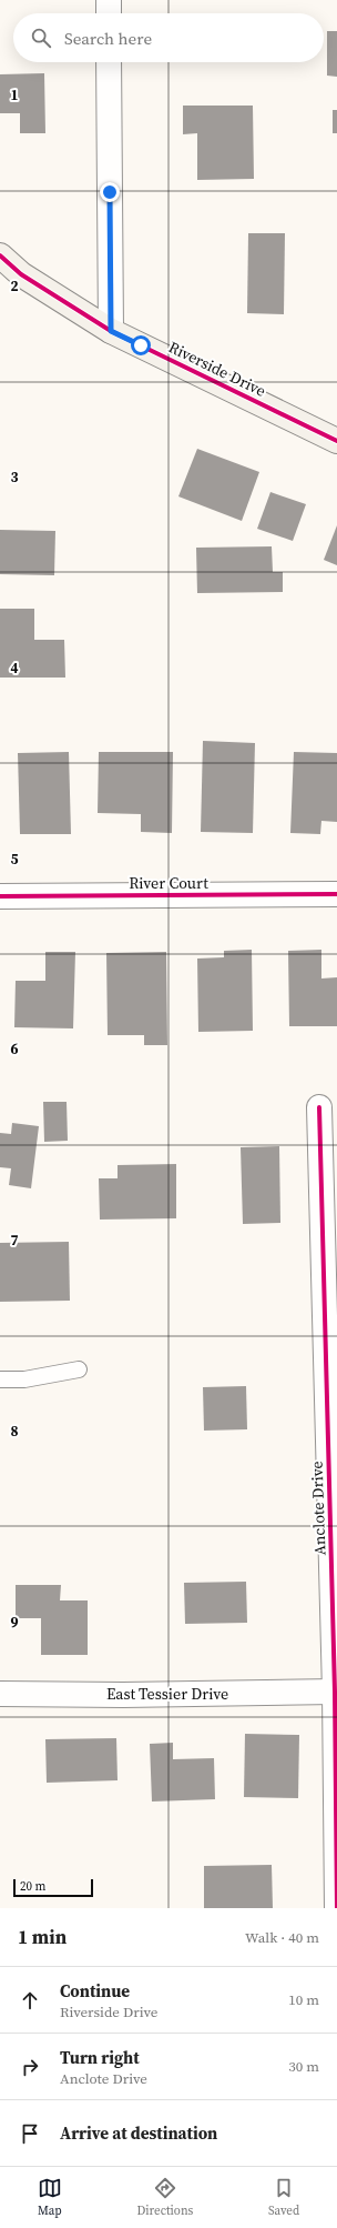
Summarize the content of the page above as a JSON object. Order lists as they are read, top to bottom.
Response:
{
  "streets": {
    "street": [
      "Riverside Drive",
      "River Court",
      "Anclote Drive",
      "East Tessier Drive"
    ]
  },
  "crossings": [
    ["Anclote Drive", "East Tessier Drive"]
  ],
  "scale_bar": "20 m",
  "page": {
    "search": "Search here",
    "scale": "20 m",
    "heading": ["1 min", "Walk · 40 m"],
    "list": [
      ["Continue", "Riverside Drive", "10 m"],
      ["Turn right", "Anclote Drive", "30 m"],
      "Arrive at destination"
    ],
    "nav": ["Map", "Directions", "Saved"]
  },
  "grid": {
    "rows": [
      "1",
      "2",
      "3",
      "4",
      "5",
      "6",
      "7",
      "8",
      "9"
    ]
  }
}
